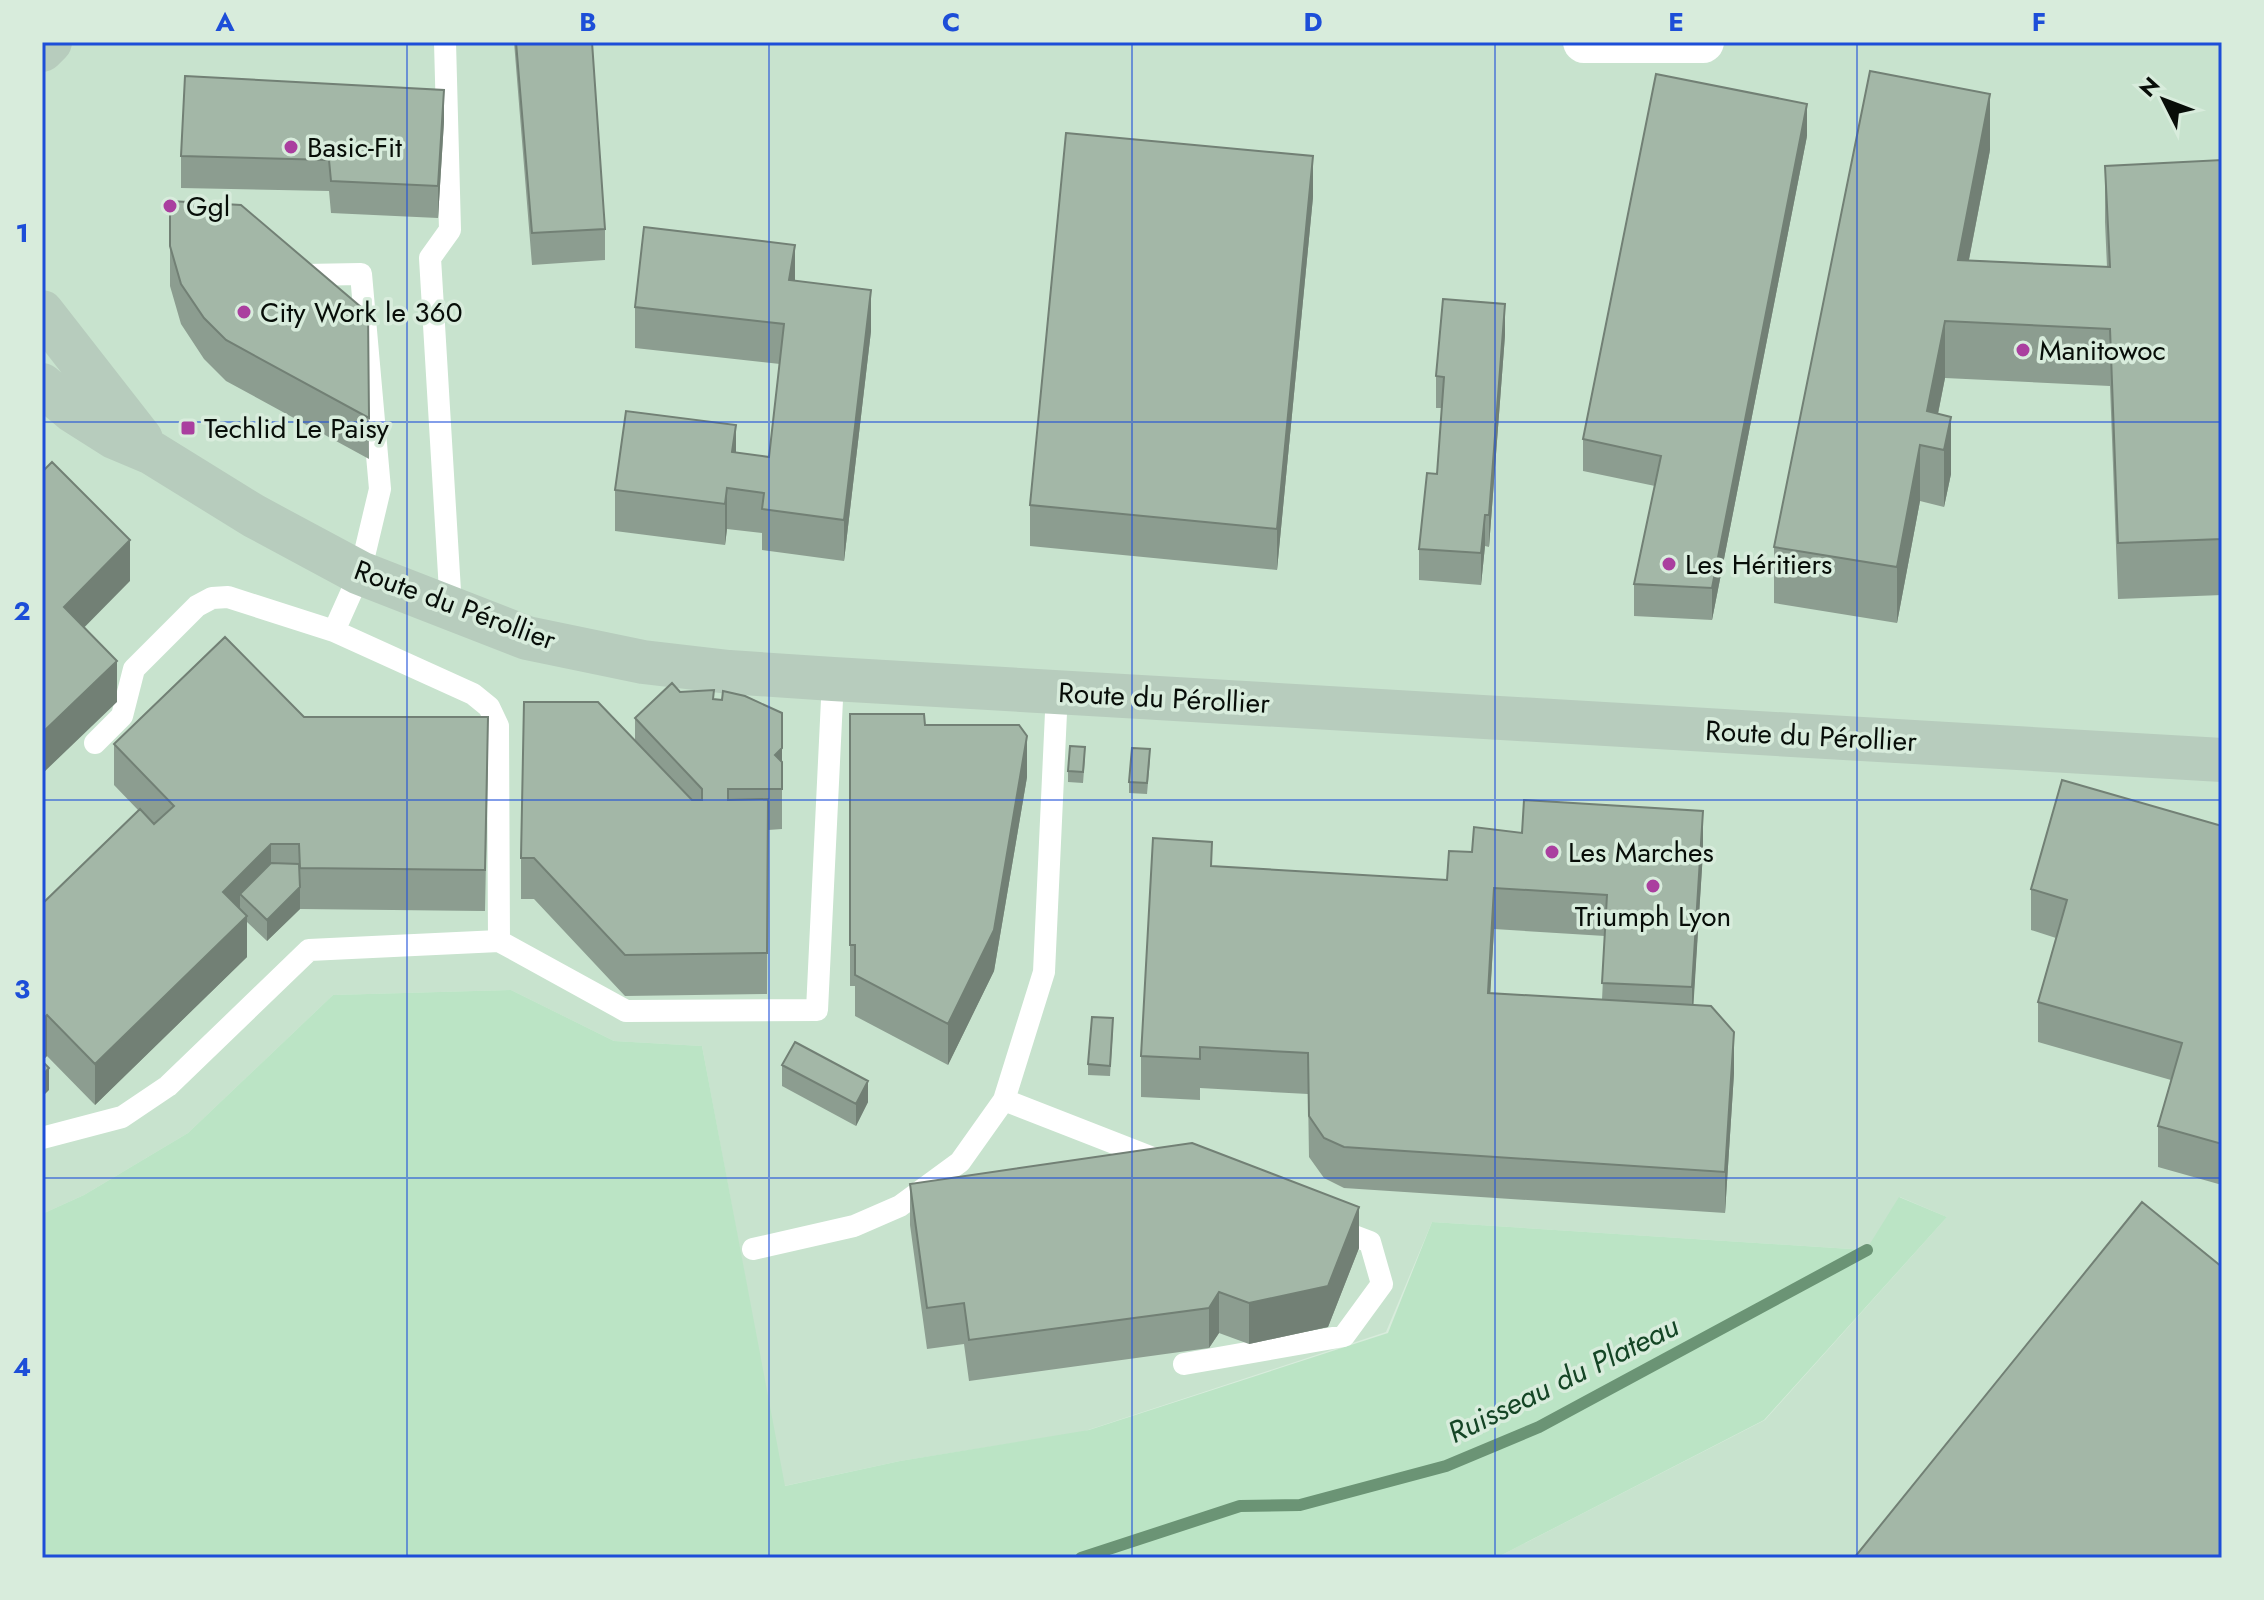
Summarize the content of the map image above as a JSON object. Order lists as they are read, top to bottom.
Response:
{
  "streets": {
    "main road": ["Route du Pérollier"]
  },
  "water": ["Ruisseau du Plateau"],
  "places": {
    "other": [
      "Basic-Fit",
      "Ggl",
      "City Work le 360",
      "Manitowoc",
      "Les Héritiers",
      "Les Marches",
      "Triumph Lyon"
    ],
    "transit": ["Techlid Le Paisy"]
  },
  "north": "top left",
  "grid": {
    "columns": [
      "A",
      "B",
      "C",
      "D",
      "E",
      "F"
    ],
    "rows": [
      "1",
      "2",
      "3",
      "4"
    ]
  }
}
